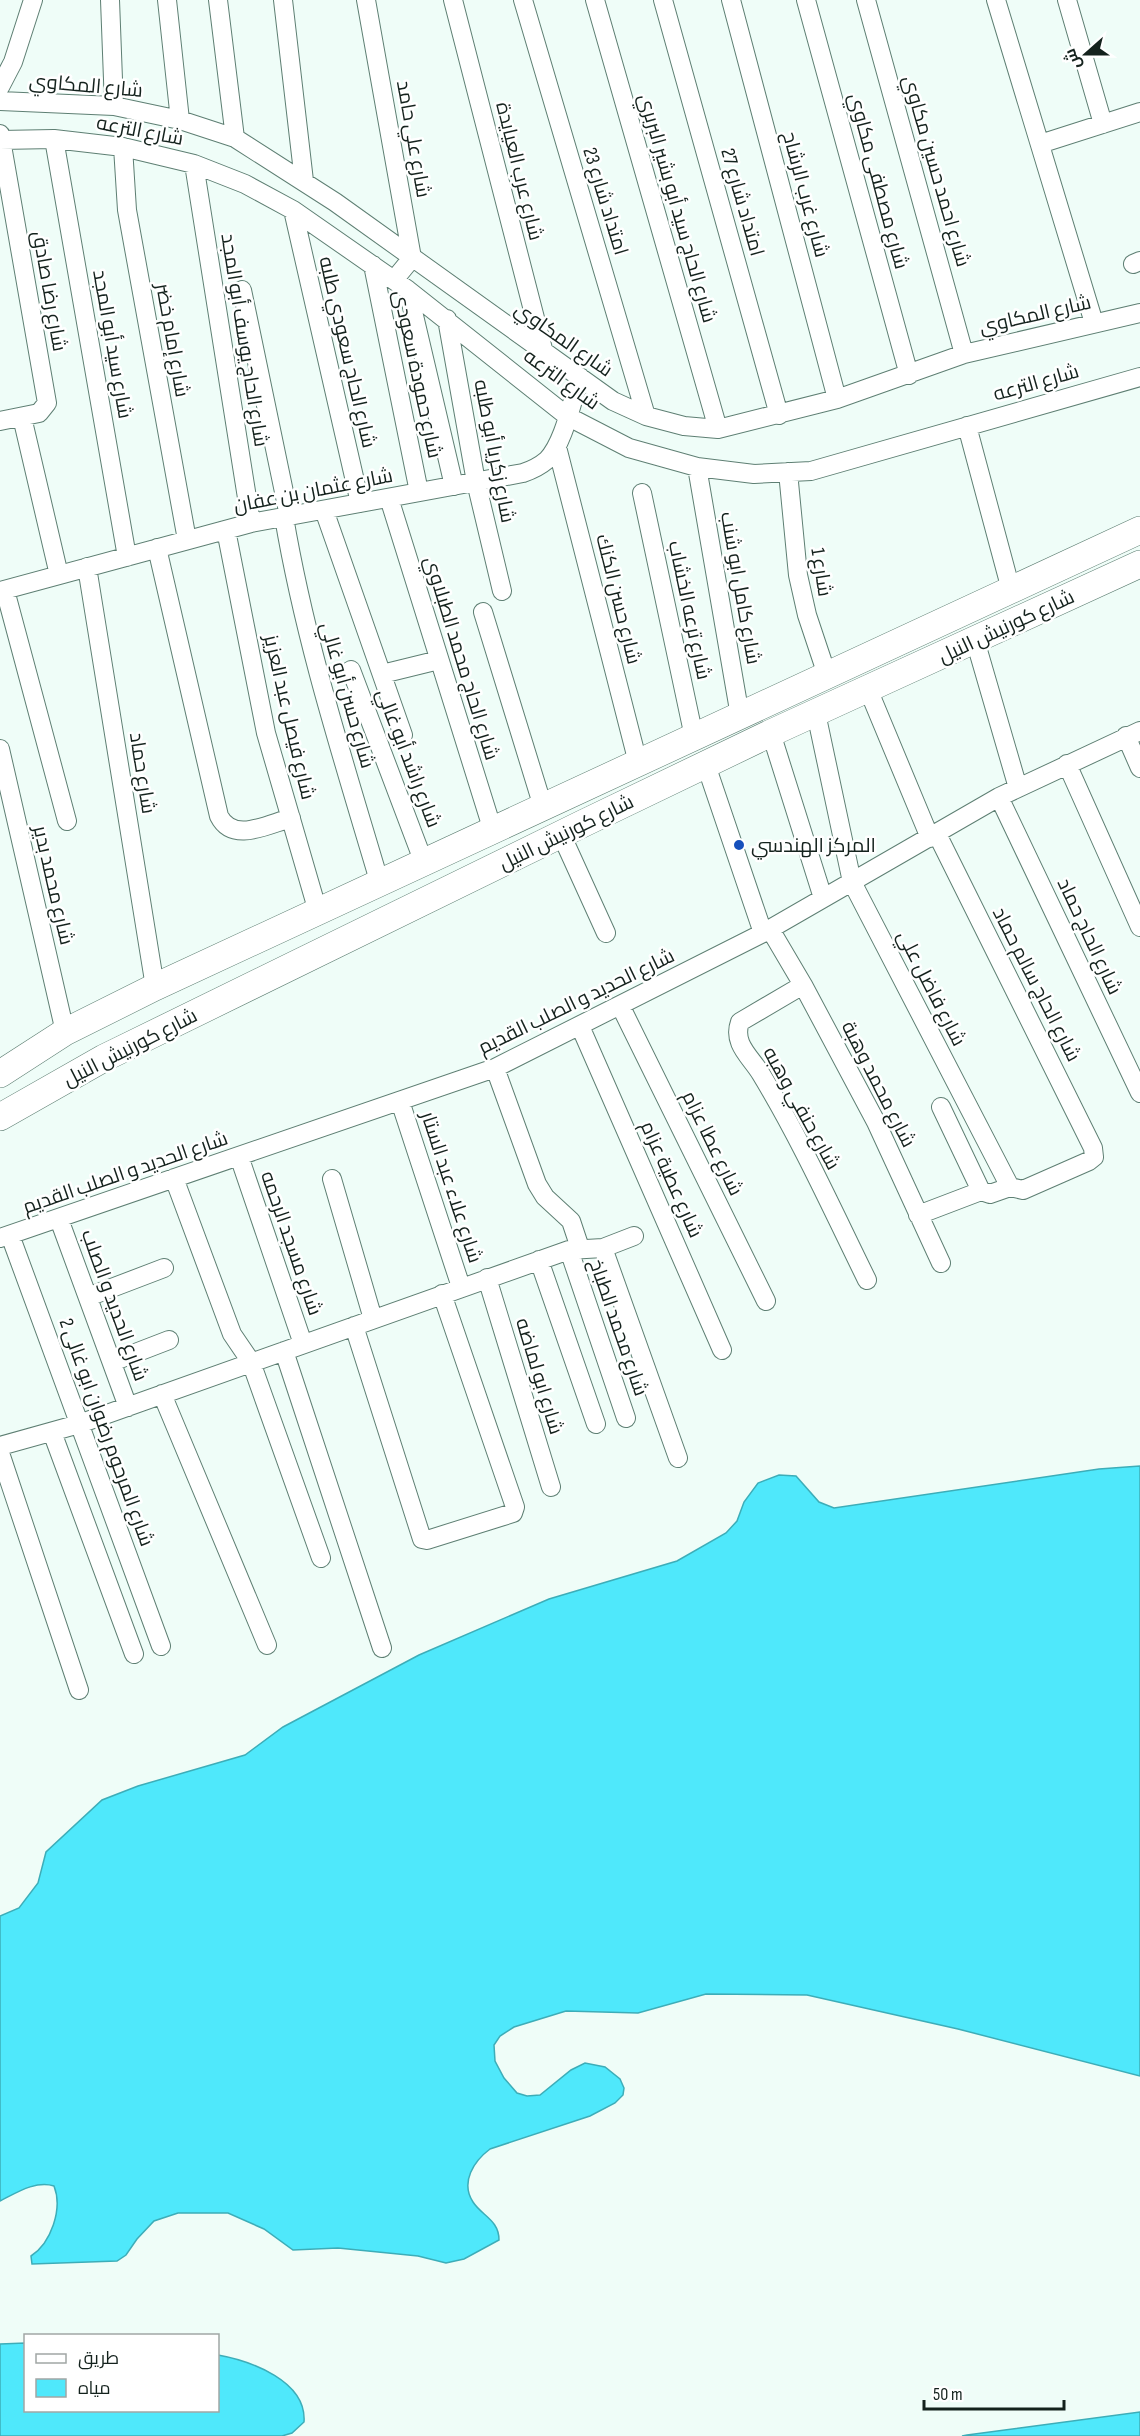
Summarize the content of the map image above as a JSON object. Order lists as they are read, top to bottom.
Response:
{
  "streets": {
    "highway": ["شارع كورنيش النيل"],
    "street": [
      "شارع المكاوي",
      "شارع الترعه",
      "شارع علي حامد",
      "شارع عرب العيايدة",
      "شارع احمد حسين مكاوي",
      "شارع مصطفى مكاوي",
      "شارع غرب الرشاح",
      "امتداد شارع 23",
      "امتداد شارع 27",
      "شارع الحاج سيد أبو بشير البربري",
      "شارع رضا صادق",
      "شارع إمام خضر",
      "شارع الحاج يوسف أبو المجد",
      "شارع سيد أبو المجد",
      "شارع الحاج سعودي طلبه",
      "شارع حمودة سعودى",
      "شارع زكريا أبو طلبه",
      "شارع عثمان بن عفان",
      "شارع 1",
      "شارع كامل ابو شنب",
      "شارع حسن الكنك",
      "شارع ترعه الخشاب",
      "شارع الحاج محمد الطبلاوي",
      "شارع حسن أبو غالي",
      "شارع فيصل عبد العزيز",
      "شارع راشد أبو غالي",
      "شارع حماد",
      "شارع محمد بدير",
      "شارع الحاج حماد",
      "شارع الحاج سالم حماد",
      "شارع فاضل علي",
      "شارع الحديد و الصلب القديم",
      "شارع محمد وهبة",
      "شارع حنفي وهبه",
      "شارع عطا عزام",
      "شارع عطية عزام",
      "شارع علاء عبد الستار",
      "شارع مسجد الرحمه",
      "شارع الحديد و الصلب",
      "شارع محمد الطباخ",
      "شارع ابو لماضه",
      "شارع المرحوم رضوان ابو غالى 2"
    ]
  },
  "crossings": [
    ["شارع المكاوي", "شارع علي حامد"],
    ["شارع المكاوي", "شارع عرب العيايدة"],
    ["شارع المكاوي", "شارع احمد حسين مكاوي"],
    ["شارع المكاوي", "شارع مصطفى مكاوي"],
    ["شارع المكاوي", "شارع غرب الرشاح"],
    ["شارع المكاوي", "امتداد شارع 23"],
    ["شارع المكاوي", "امتداد شارع 27"],
    ["شارع المكاوي", "شارع الحاج سيد أبو بشير البربري"],
    ["شارع المكاوي", "شارع عثمان بن عفان"],
    ["شارع الترعه", "شارع رضا صادق"],
    ["شارع الترعه", "شارع إمام خضر"],
    ["شارع الترعه", "شارع الحاج يوسف أبو المجد"],
    ["شارع الترعه", "شارع سيد أبو المجد"],
    ["شارع الترعه", "شارع الحاج سعودي طلبه"],
    ["شارع الترعه", "شارع حمودة سعودى"],
    ["شارع الترعه", "شارع زكريا أبو طلبه"],
    ["شارع الترعه", "شارع عثمان بن عفان"],
    ["شارع الترعه", "شارع 1"],
    ["شارع الترعه", "شارع كامل ابو شنب"],
    ["شارع إمام خضر", "شارع عثمان بن عفان"],
    ["شارع الحاج يوسف أبو المجد", "شارع عثمان بن عفان"],
    ["شارع سيد أبو المجد", "شارع عثمان بن عفان"],
    ["شارع الحاج سعودي طلبه", "شارع عثمان بن عفان"],
    ["شارع حمودة سعودى", "شارع عثمان بن عفان"],
    ["شارع زكريا أبو طلبه", "شارع عثمان بن عفان"],
    ["شارع عثمان بن عفان", "شارع حسن الكنك"],
    ["شارع عثمان بن عفان", "شارع الحاج محمد الطبلاوي"],
    ["شارع عثمان بن عفان", "شارع حسن أبو غالي"],
    ["شارع عثمان بن عفان", "شارع فيصل عبد العزيز"],
    ["شارع عثمان بن عفان", "شارع حماد"],
    ["شارع 1", "شارع كورنيش النيل"],
    ["شارع كامل ابو شنب", "شارع كورنيش النيل"],
    ["شارع حسن الكنك", "شارع كورنيش النيل"],
    ["شارع ترعه الخشاب", "شارع كورنيش النيل"],
    ["شارع كورنيش النيل", "شارع الحاج محمد الطبلاوي"],
    ["شارع كورنيش النيل", "شارع حسن أبو غالي"],
    ["شارع كورنيش النيل", "شارع فيصل عبد العزيز"],
    ["شارع كورنيش النيل", "شارع راشد أبو غالي"],
    ["شارع كورنيش النيل", "شارع حماد"],
    ["شارع كورنيش النيل", "شارع محمد بدير"],
    ["شارع كورنيش النيل", "شارع الحاج سالم حماد"],
    ["شارع كورنيش النيل", "شارع فاضل علي"],
    ["شارع كورنيش النيل", "شارع محمد وهبة"],
    ["شارع الحاج حماد", "شارع الحديد و الصلب القديم"],
    ["شارع الحاج سالم حماد", "شارع فاضل علي"],
    ["شارع الحاج سالم حماد", "شارع الحديد و الصلب القديم"],
    ["شارع فاضل علي", "شارع الحديد و الصلب القديم"],
    ["شارع الحديد و الصلب القديم", "شارع محمد وهبة"],
    ["شارع الحديد و الصلب القديم", "شارع عطا عزام"],
    ["شارع الحديد و الصلب القديم", "شارع عطية عزام"],
    ["شارع الحديد و الصلب القديم", "شارع علاء عبد الستار"],
    ["شارع الحديد و الصلب القديم", "شارع مسجد الرحمه"],
    ["شارع الحديد و الصلب القديم", "شارع الحديد و الصلب"],
    ["شارع الحديد و الصلب القديم", "شارع محمد الطباخ"],
    ["شارع الحديد و الصلب القديم", "شارع المرحوم رضوان ابو غالى 2"],
    ["شارع محمد وهبة", "شارع حنفي وهبه"]
  ],
  "places": ["المركز الهندسي"],
  "legend": ["طريق", "مياه"],
  "scale_bar": "50 m",
  "north": "left"
}
